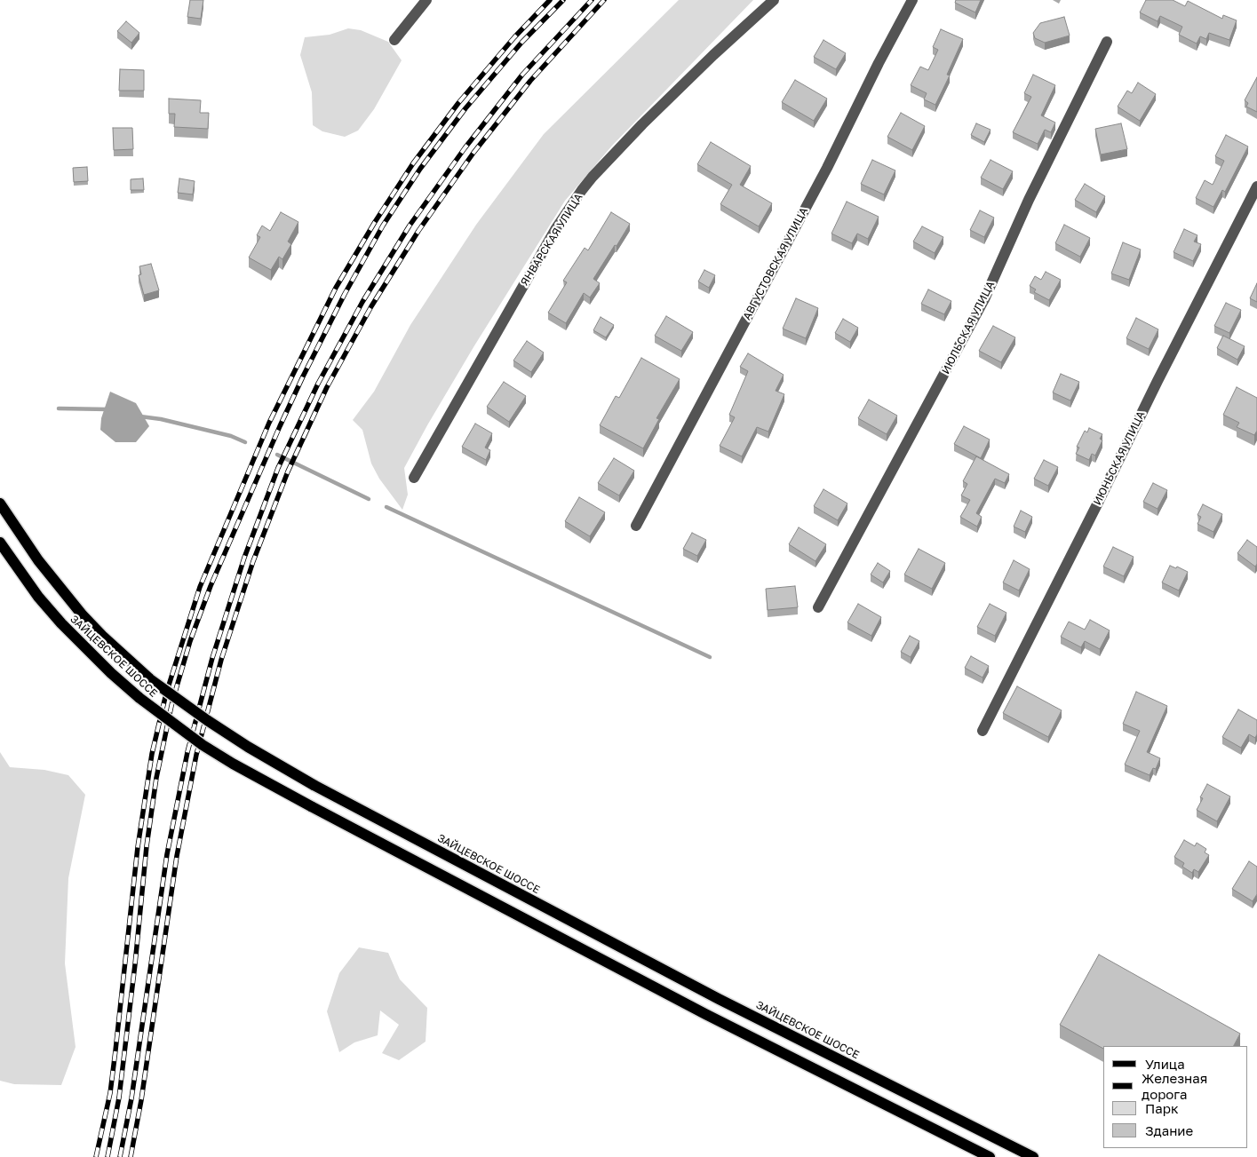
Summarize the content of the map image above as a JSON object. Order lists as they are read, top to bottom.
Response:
{
  "streets": {
    "main road": ["ЗАЙЦЕВСКОЕ ШОССЕ"],
    "street": [
      "ЯНВАРСКАЯ УЛИЦА",
      "АВГУСТОВСКАЯ УЛИЦА",
      "ИЮЛЬСКАЯ УЛИЦА",
      "ИЮНЬСКАЯ УЛИЦА"
    ]
  },
  "legend": [
    "Улица",
    "Железная дорога",
    "Парк",
    "Здание"
  ]
}
